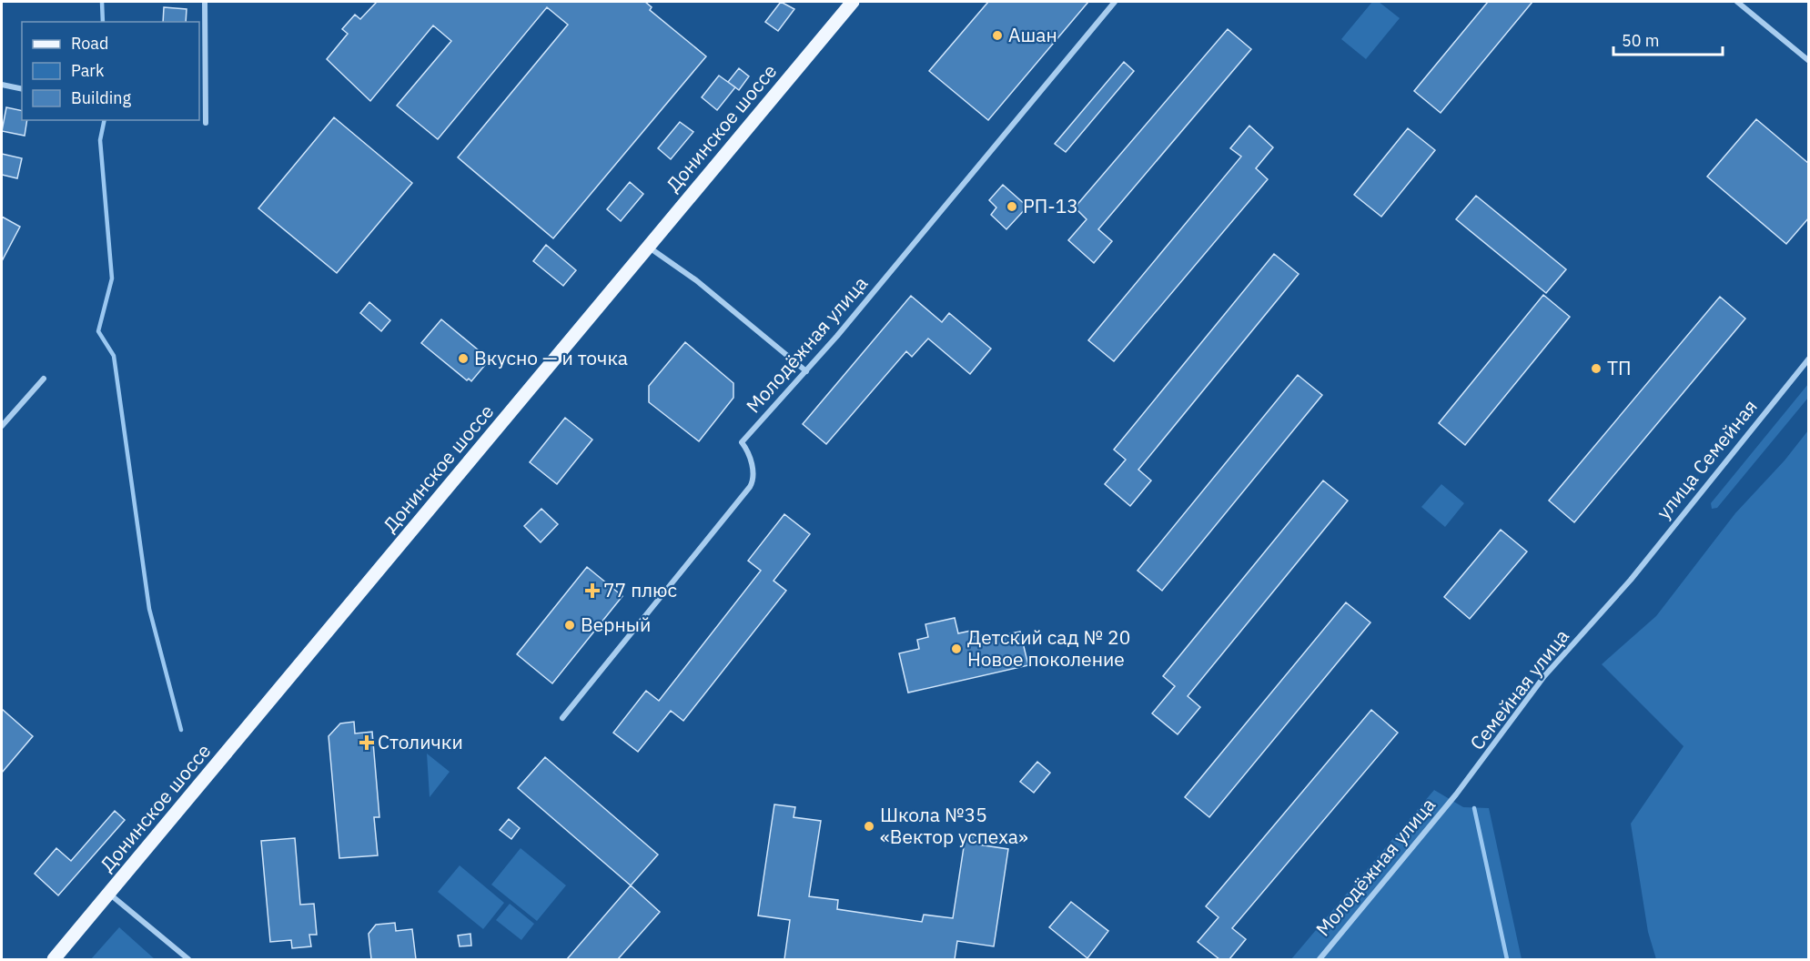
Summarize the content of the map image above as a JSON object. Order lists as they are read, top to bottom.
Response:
{
  "streets": {
    "main road": ["Донинское шоссе"],
    "street": ["Молодёжная улица", "улица Семейная", "Семейная улица"]
  },
  "crossings": [
    ["Молодёжная улица", "Семейная улица"],
    ["улица Семейная", "Семейная улица"]
  ],
  "places": {
    "other": [
      "Ашан",
      "РП-13",
      "Вкусно — и точка",
      "ТП",
      "Верный",
      "Детский сад № 20 Новое поколение",
      "Школа №35 «Вектор успеха»"
    ],
    "health": ["77 плюс", "Столички"]
  },
  "legend": ["Road", "Park", "Building"],
  "scale_bar": "50 m"
}
